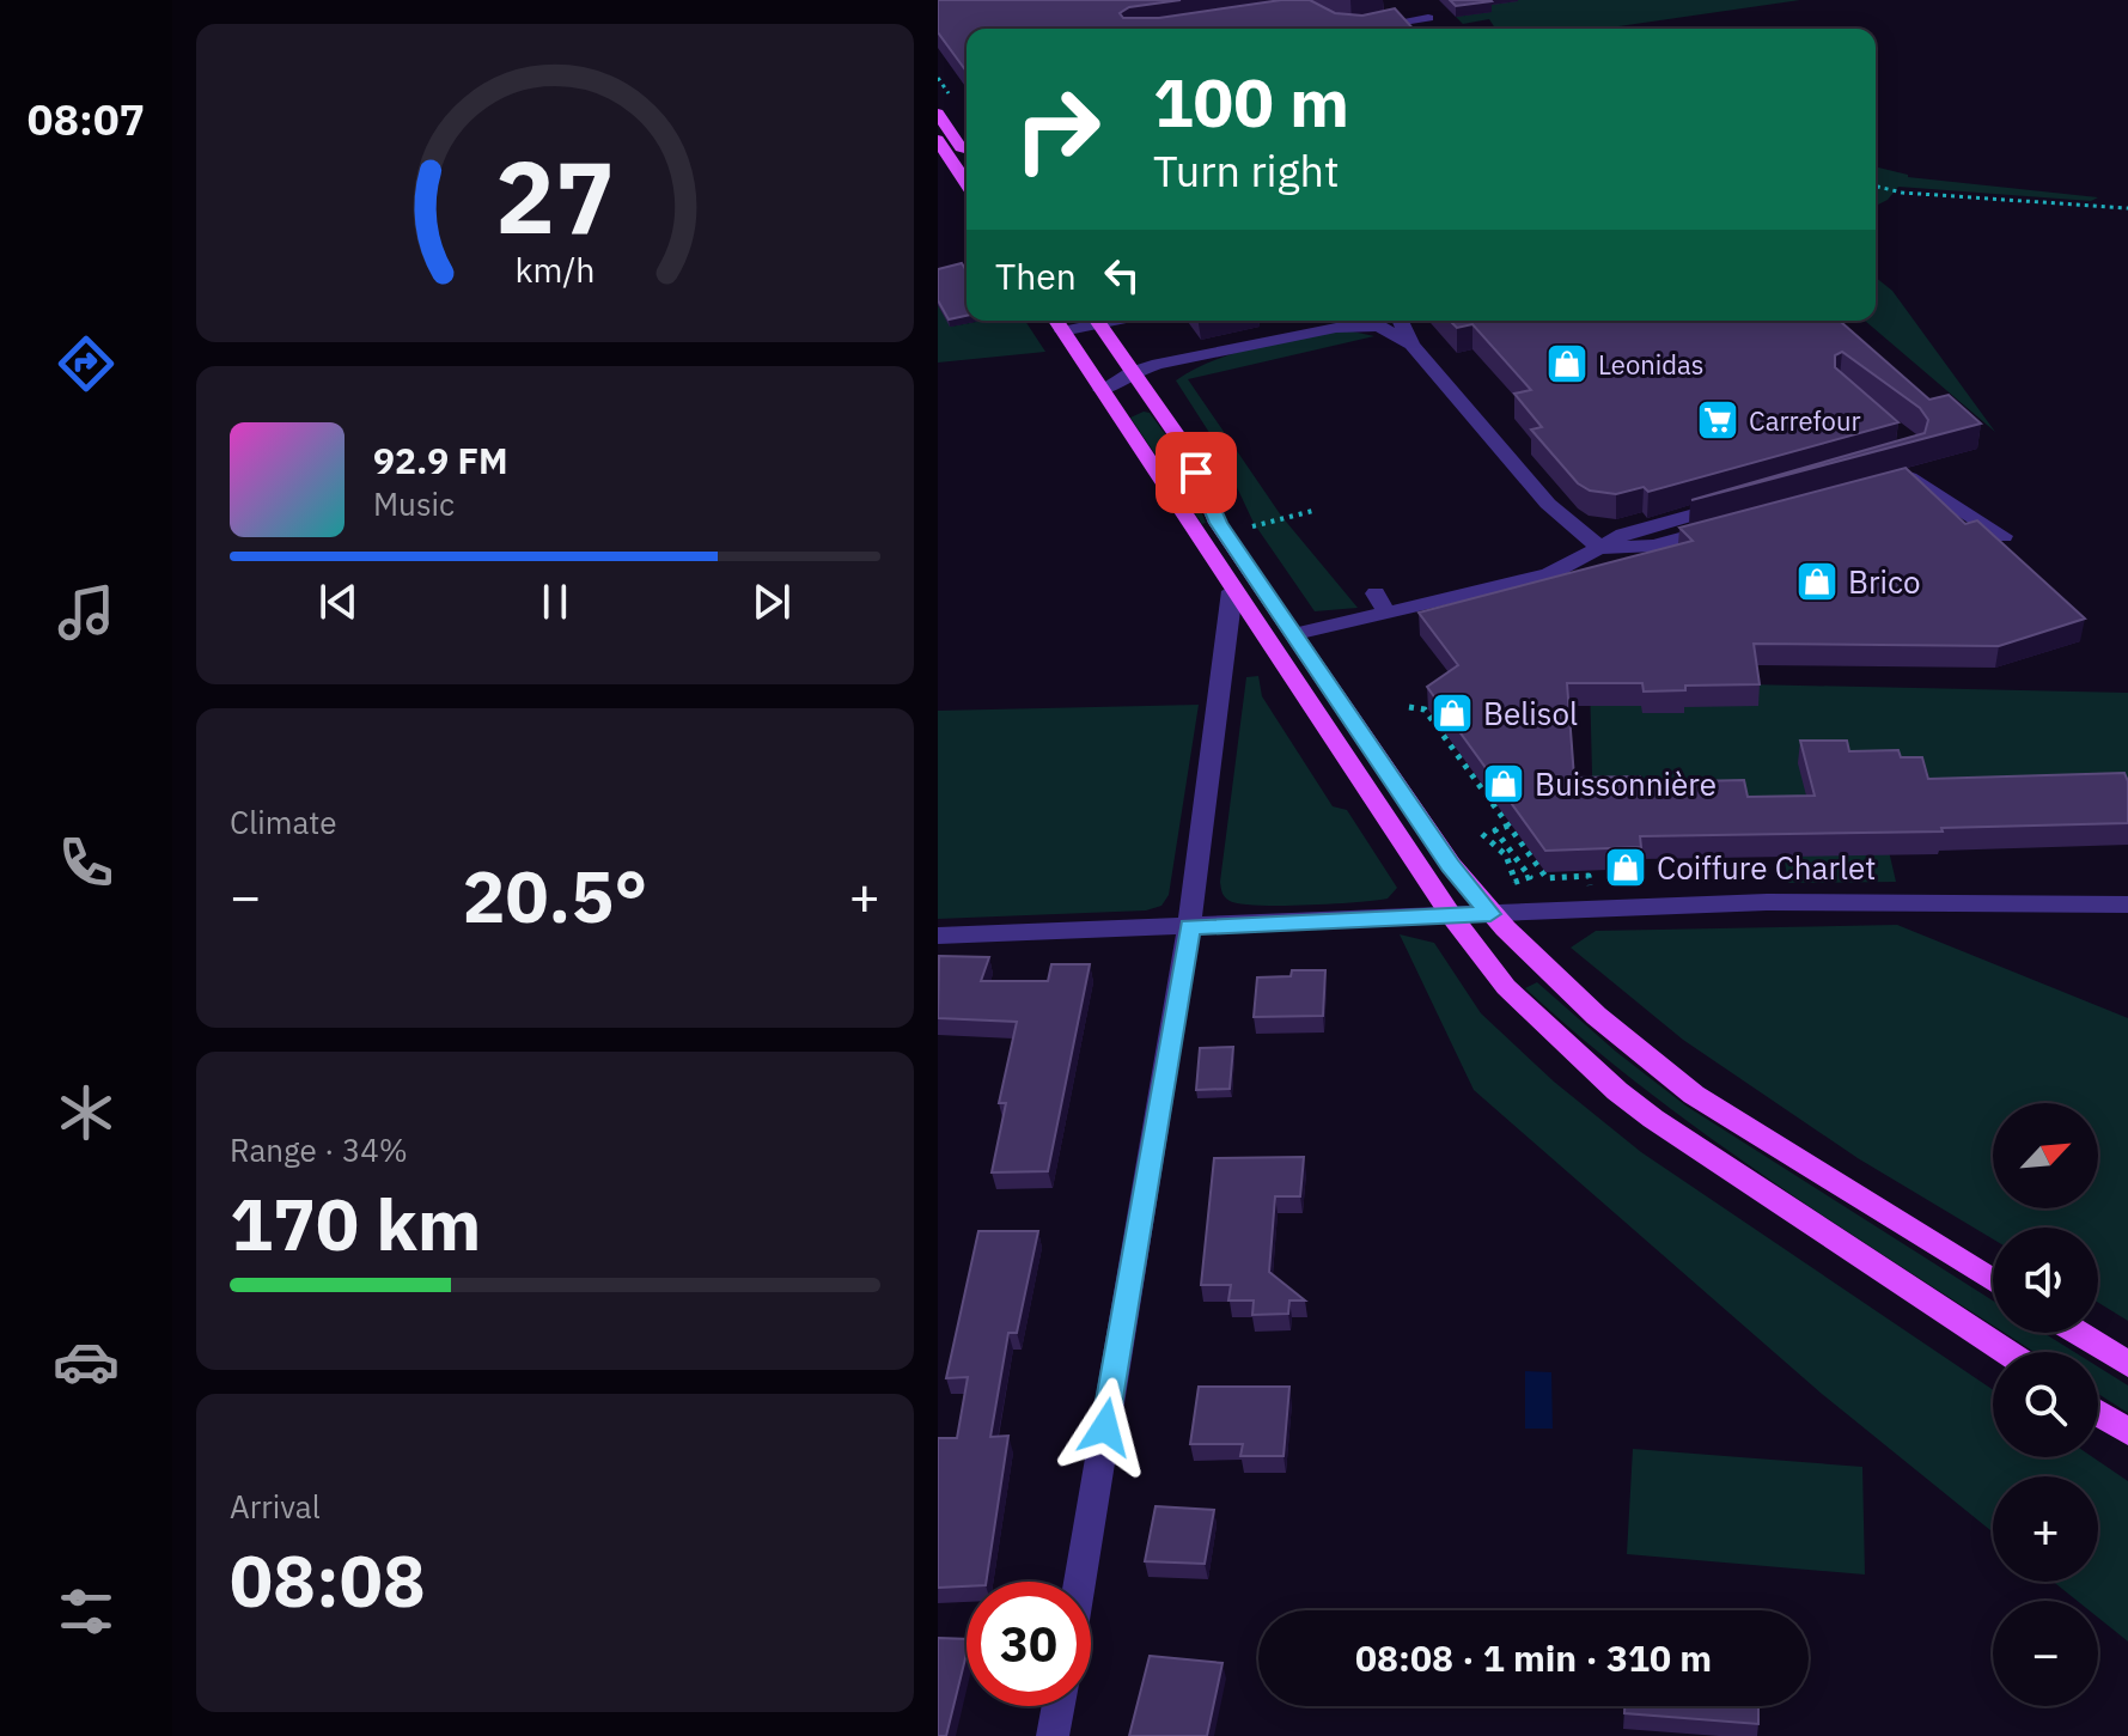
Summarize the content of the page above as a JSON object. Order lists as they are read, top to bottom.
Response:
{
  "places": {
    "shop": [
      "Leonidas",
      "Brico",
      "Belisol",
      "Buissonnière",
      "Coiffure Charlet"
    ],
    "supermarket": ["Carrefour"]
  },
  "north": "top right",
  "page": {
    "tabs": "08:07",
    "turn": ["100 m", "Turn right"],
    "then": "Then",
    "song": ["92.9 FM", "Music"],
    "tile": [
      "Climate",
      ["Range · 34%", "170 km"],
      ["Arrival", "08:08"]
    ],
    "heat": ["−", "20.5°", "+"],
    "map_buttons": ["+", "−"],
    "limit": "30",
    "trip": "08:08 · 1 min · 310 m",
    "gauge": ["27", "km/h"]
  }
}
